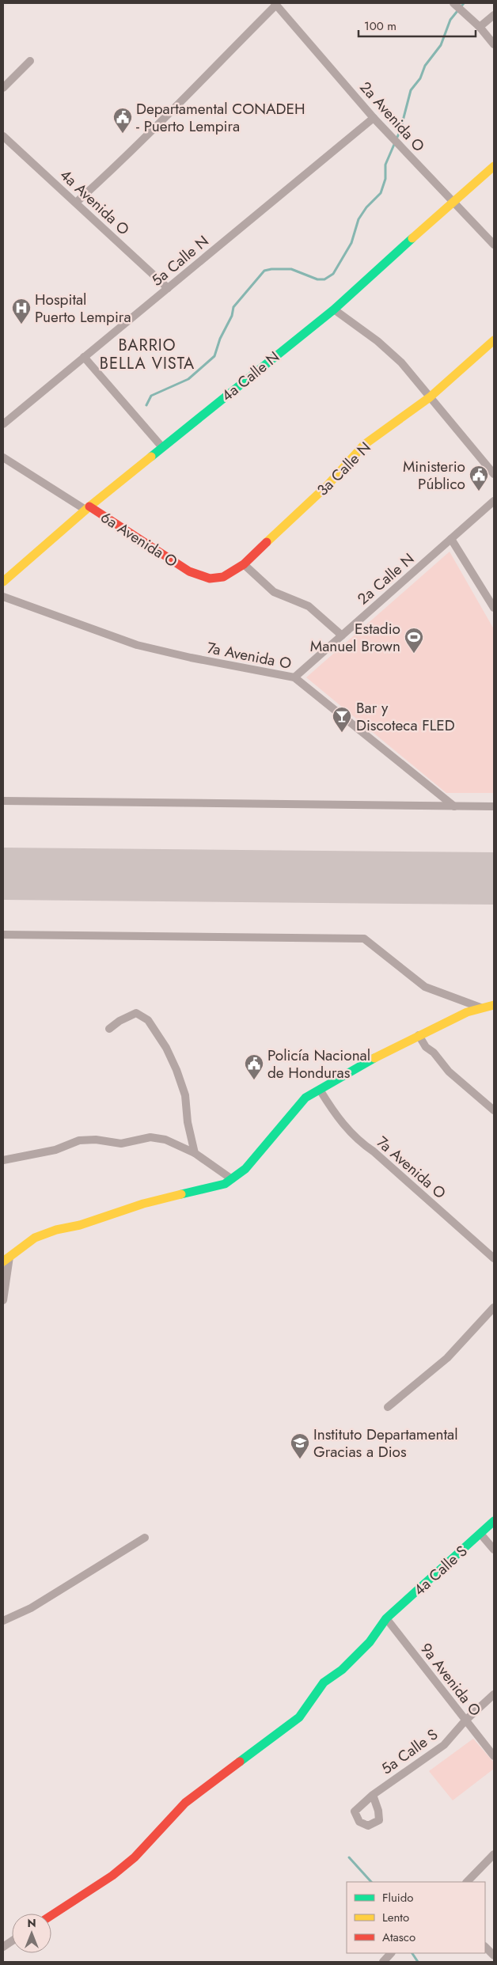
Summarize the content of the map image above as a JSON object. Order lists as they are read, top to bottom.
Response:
{
  "streets": {
    "street": [
      "2a Avenida O",
      "4a Avenida O",
      "5a Calle N",
      "4a Calle N",
      "3a Calle N",
      "6a Avenida O",
      "2a Calle N",
      "7a Avenida O",
      "4a Calle S",
      "9a Avenida O",
      "5a Calle S"
    ]
  },
  "crossings": [
    ["2a Avenida O", "5a Calle N"],
    ["2a Avenida O", "4a Calle N"],
    ["4a Avenida O", "5a Calle N"],
    ["4a Calle N", "6a Avenida O"],
    ["3a Calle N", "6a Avenida O"],
    ["2a Calle N", "7a Avenida O"],
    ["4a Calle S", "9a Avenida O"],
    ["9a Avenida O", "5a Calle S"]
  ],
  "districts": ["BARRIO BELLA VISTA"],
  "places": {
    "public building": ["Departamental CONADEH - Puerto Lempira", "Ministerio Público", "Policía Nacional de Honduras"],
    "hospital": ["Hospital Puerto Lempira"],
    "sports": ["Estadio Manuel Brown"],
    "bar": ["Bar y Discoteca FLED"],
    "school or university": ["Instituto Departamental Gracias a Dios"]
  },
  "legend": ["Fluido", "Lento", "Atasco"],
  "scale_bar": "100 m",
  "north": "top"
}
